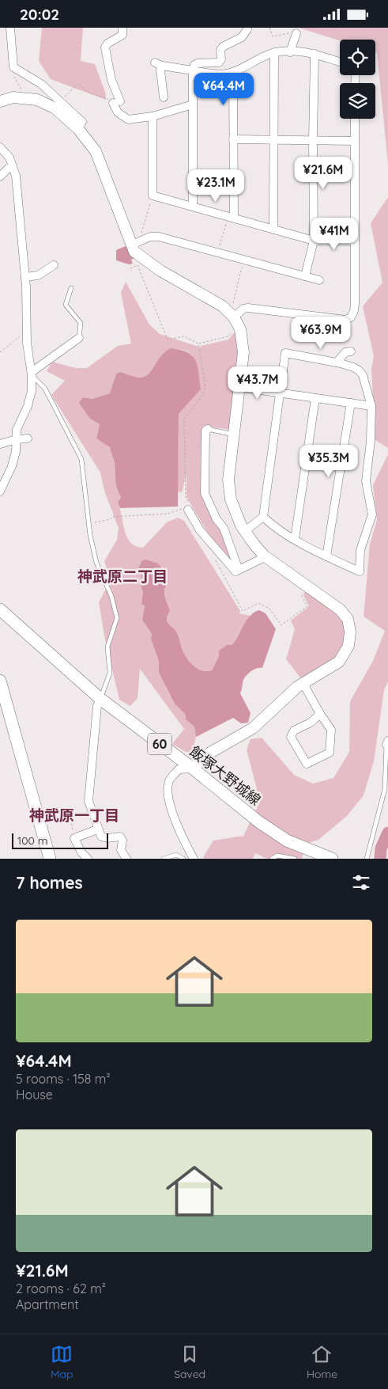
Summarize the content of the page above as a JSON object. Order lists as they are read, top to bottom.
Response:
{
  "streets": {
    "main road": ["60", "飯塚大野城線"]
  },
  "districts": ["神武原二丁目", "神武原一丁目"],
  "scale_bar": "100 m",
  "page": {
    "status": "20:02",
    "price": [
      "¥64.4M",
      "¥21.6M",
      "¥23.1M",
      "¥41M",
      "¥63.9M",
      "¥43.7M",
      "¥35.3M"
    ],
    "scale": "100 m",
    "heading": "7 homes",
    "list": [
      {
        "name": "¥64.4M",
        "note": "5 rooms · 158 m² · House"
      },
      {
        "name": "¥21.6M",
        "note": "2 rooms · 62 m² · Apartment"
      }
    ],
    "tabs": ["Map", "Saved", "Home"]
  }
}
